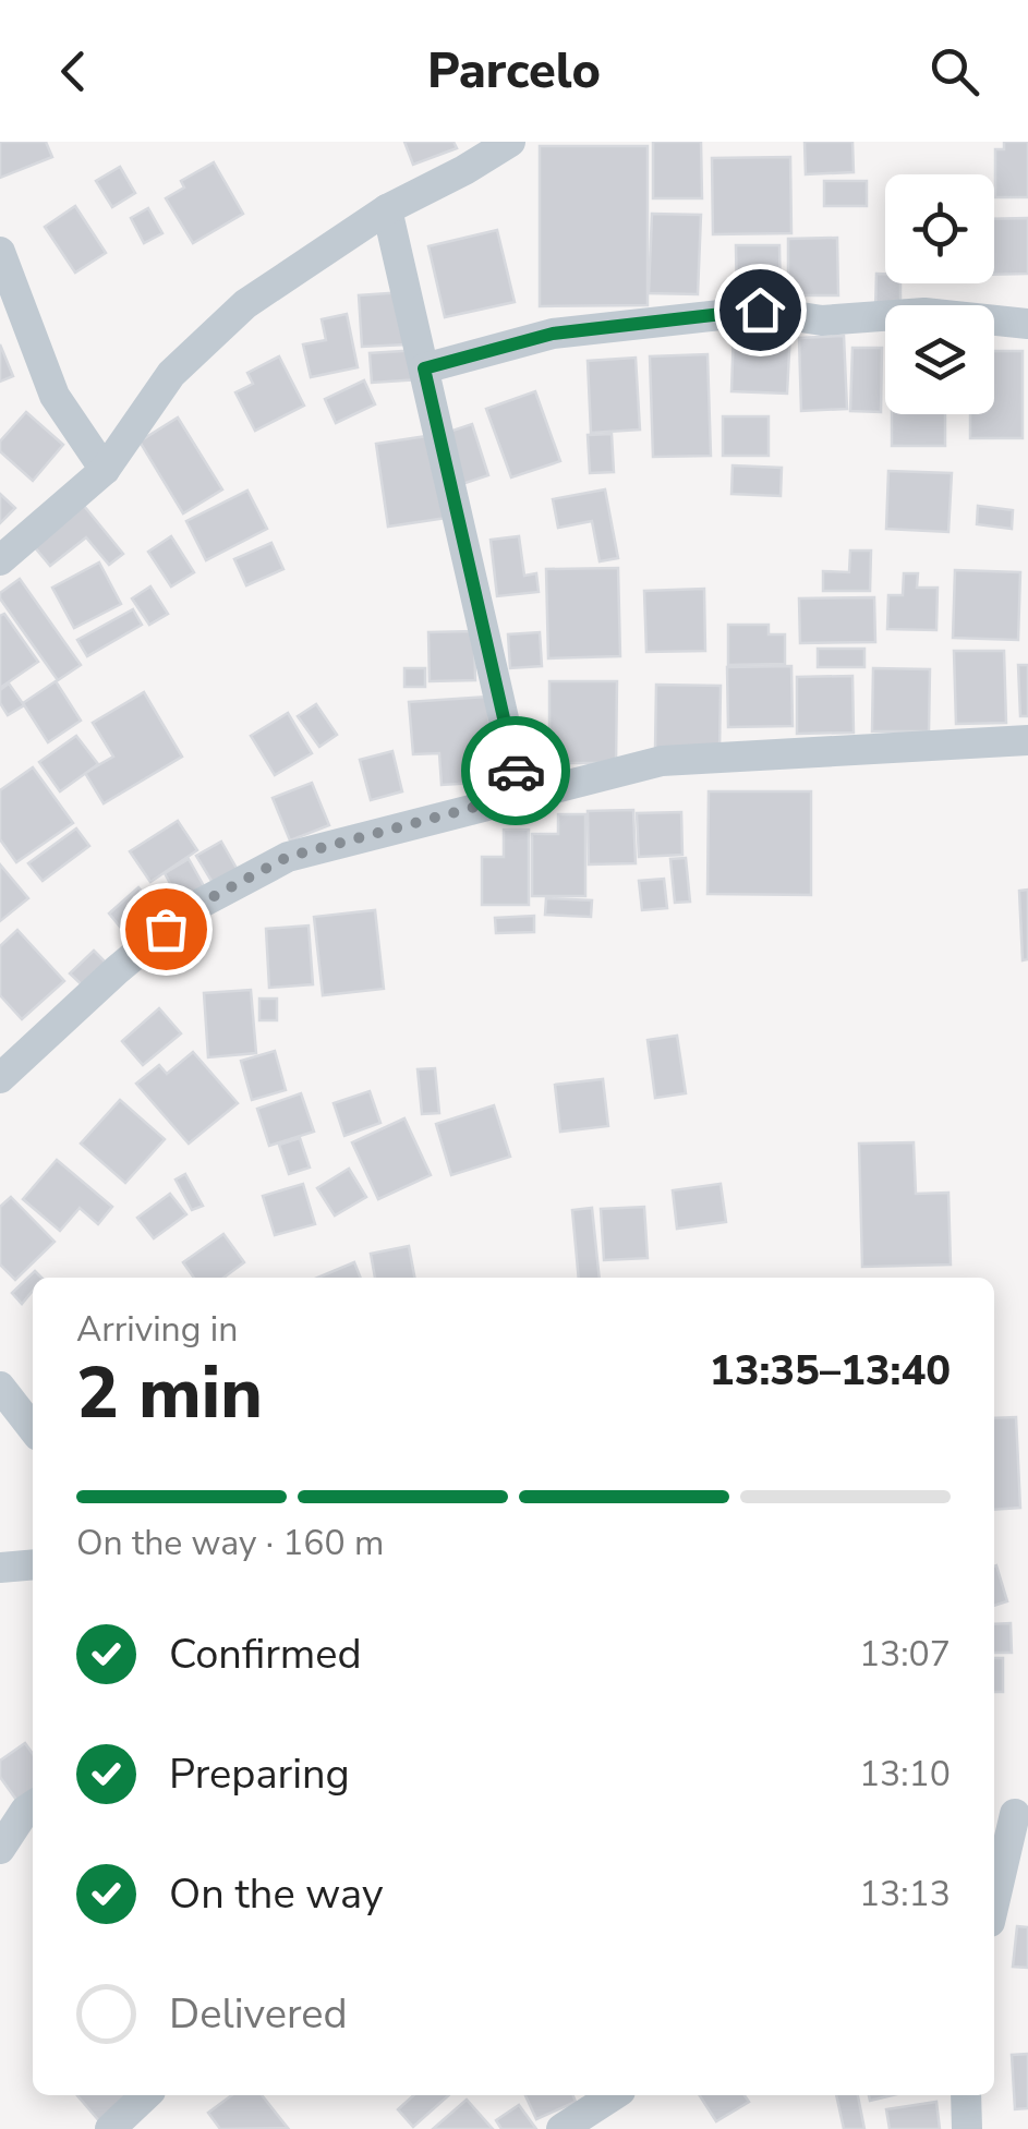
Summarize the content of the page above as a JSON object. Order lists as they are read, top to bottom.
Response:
{
  "page": {
    "header": "Parcelo",
    "heading": ["2 min", "Arriving in", "13:35–13:40"],
    "bar": "On the way · 160 m",
    "list": [
      ["Confirmed", "13:07"],
      ["Preparing", "13:10"],
      ["On the way", "13:13"],
      "Delivered"
    ]
  }
}
